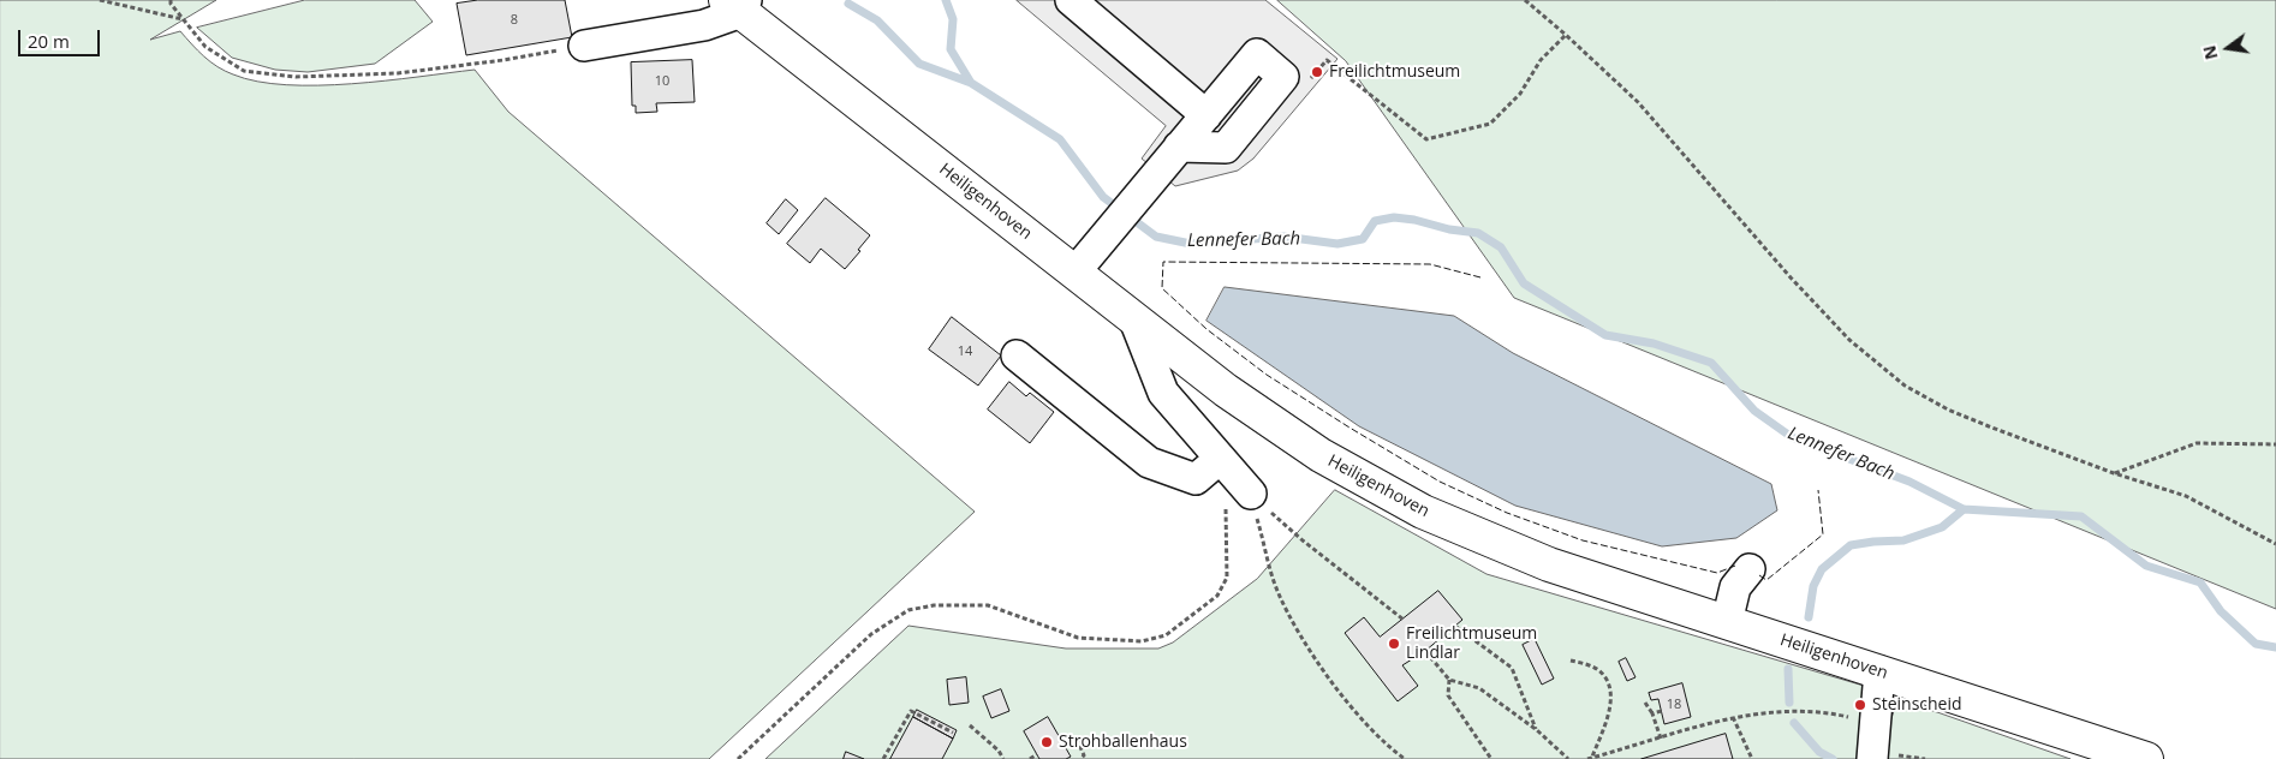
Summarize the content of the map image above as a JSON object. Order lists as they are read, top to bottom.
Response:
{
  "streets": {
    "main road": ["Heiligenhoven"]
  },
  "water": ["Lennefer Bach"],
  "places": [
    "Freilichtmuseum",
    "Freilichtmuseum Lindlar",
    "Steinscheid",
    "Strohballenhaus"
  ],
  "house_numbers": [
    "8",
    "10",
    "14",
    "18"
  ],
  "scale_bar": "20 m",
  "north": "left"
}
